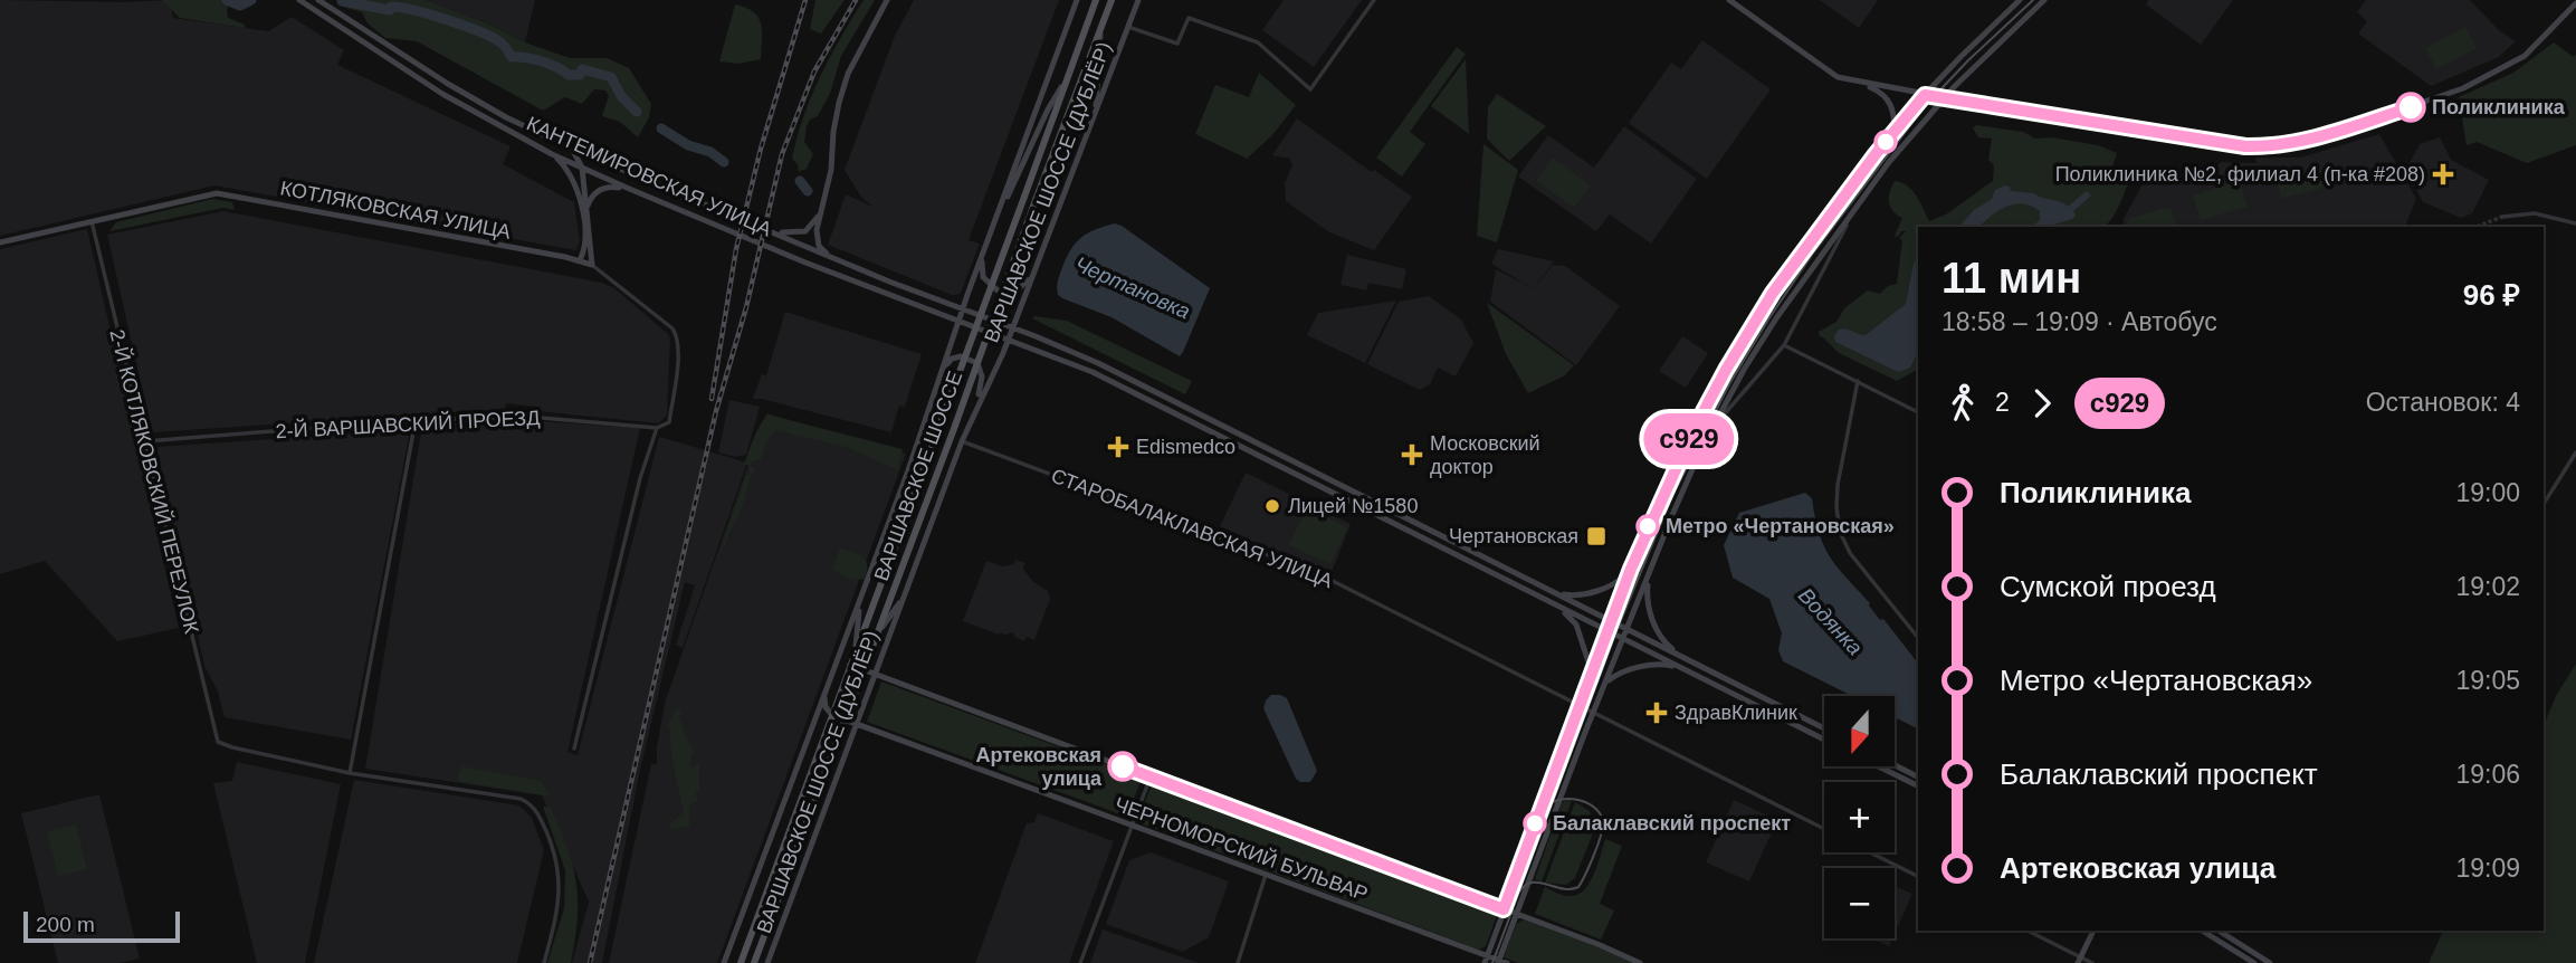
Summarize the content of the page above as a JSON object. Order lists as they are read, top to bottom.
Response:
{
  "streets": {
    "main road": [
      "КАНТЕМИРОВСКАЯ УЛИЦА",
      "ВАРШАВСКОЕ ШОССЕ (ДУБЛЁР)",
      "КОТЛЯКОВСКАЯ УЛИЦА",
      "ВАРШАВСКОЕ ШОССЕ",
      "ЧЕРНОМОРСКИЙ БУЛЬВАР"
    ],
    "street": ["2-Й ВАРШАВСКИЙ ПРОЕЗД", "2-Й КОТЛЯКОВСКИЙ ПЕРЕУЛОК", "СТАРОБАЛАКЛАВСКАЯ УЛИЦА"]
  },
  "crossings": [
    ["КАНТЕМИРОВСКАЯ УЛИЦА", "ВАРШАВСКОЕ ШОССЕ (ДУБЛЁР)"],
    ["ВАРШАВСКОЕ ШОССЕ (ДУБЛЁР)", "СТАРОБАЛАКЛАВСКАЯ УЛИЦА"],
    ["ВАРШАВСКОЕ ШОССЕ (ДУБЛЁР)", "ЧЕРНОМОРСКИЙ БУЛЬВАР"],
    ["КОТЛЯКОВСКАЯ УЛИЦА", "2-Й ВАРШАВСКИЙ ПРОЕЗД"],
    ["КОТЛЯКОВСКАЯ УЛИЦА", "2-Й КОТЛЯКОВСКИЙ ПЕРЕУЛОК"],
    ["2-Й ВАРШАВСКИЙ ПРОЕЗД", "2-Й КОТЛЯКОВСКИЙ ПЕРЕУЛОК"],
    ["ВАРШАВСКОЕ ШОССЕ", "ЧЕРНОМОРСКИЙ БУЛЬВАР"]
  ],
  "water": ["Чертановка", "Водянка"],
  "places": {
    "other": [
      "Поликлиника",
      "Лицей №1580",
      "Метро «Чертановская»",
      "Артековская улица",
      "Балаклавский проспект"
    ],
    "health": [
      "Поликлиника №2, филиал 4 (п-ка #208)",
      "Edismedco",
      "Московский доктор",
      "ЗдравКлиник"
    ],
    "transit": ["Чертановская"]
  },
  "lines": ["bus line с929"],
  "scale_bar": "200 m",
  "north": "bottom",
  "page": {
    "on_map": "с929",
    "heading": ["11 мин", "18:58 – 19:09 · Автобус", "96 ₽"],
    "legs": ["2", "с929", "Остановок: 4"],
    "list": [
      {
        "name": "Поликлиника",
        "value": "19:00"
      },
      {
        "name": "Сумской проезд",
        "value": "19:02"
      },
      {
        "name": "Метро «Чертановская»",
        "value": "19:05"
      },
      {
        "name": "Балаклавский проспект",
        "value": "19:06"
      },
      {
        "name": "Артековская улица",
        "value": "19:09"
      }
    ],
    "map_buttons": ["+", "−"],
    "scale": "200 m"
  }
}
